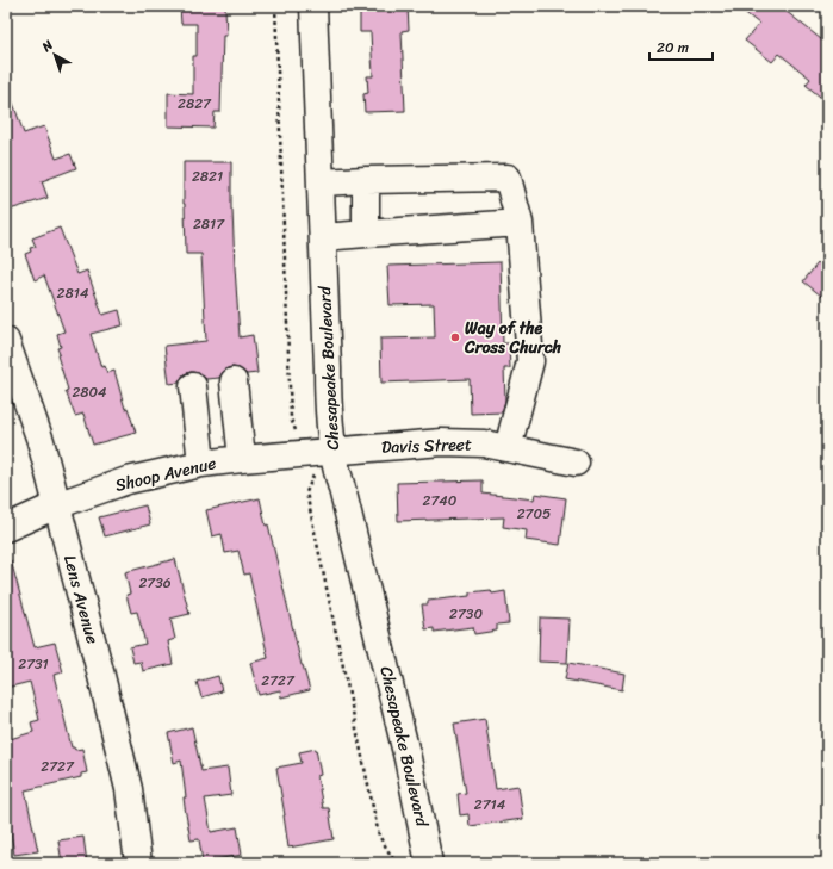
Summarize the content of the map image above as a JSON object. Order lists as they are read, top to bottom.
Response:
{
  "streets": {
    "street": [
      "Chesapeake Boulevard",
      "Davis Street",
      "Shoop Avenue",
      "Lens Avenue"
    ]
  },
  "crossings": [
    ["Chesapeake Boulevard", "Davis Street"],
    ["Chesapeake Boulevard", "Shoop Avenue"],
    ["Davis Street", "Shoop Avenue"],
    ["Shoop Avenue", "Lens Avenue"]
  ],
  "places": ["Way of the Cross Church"],
  "house_numbers": [
    "2827",
    "2821",
    "2817",
    "2814",
    "2804",
    "2740",
    "2705",
    "2736",
    "2730",
    "2731",
    "2727",
    "2727",
    "2714"
  ],
  "scale_bar": "20 m",
  "north": "top left"
}
